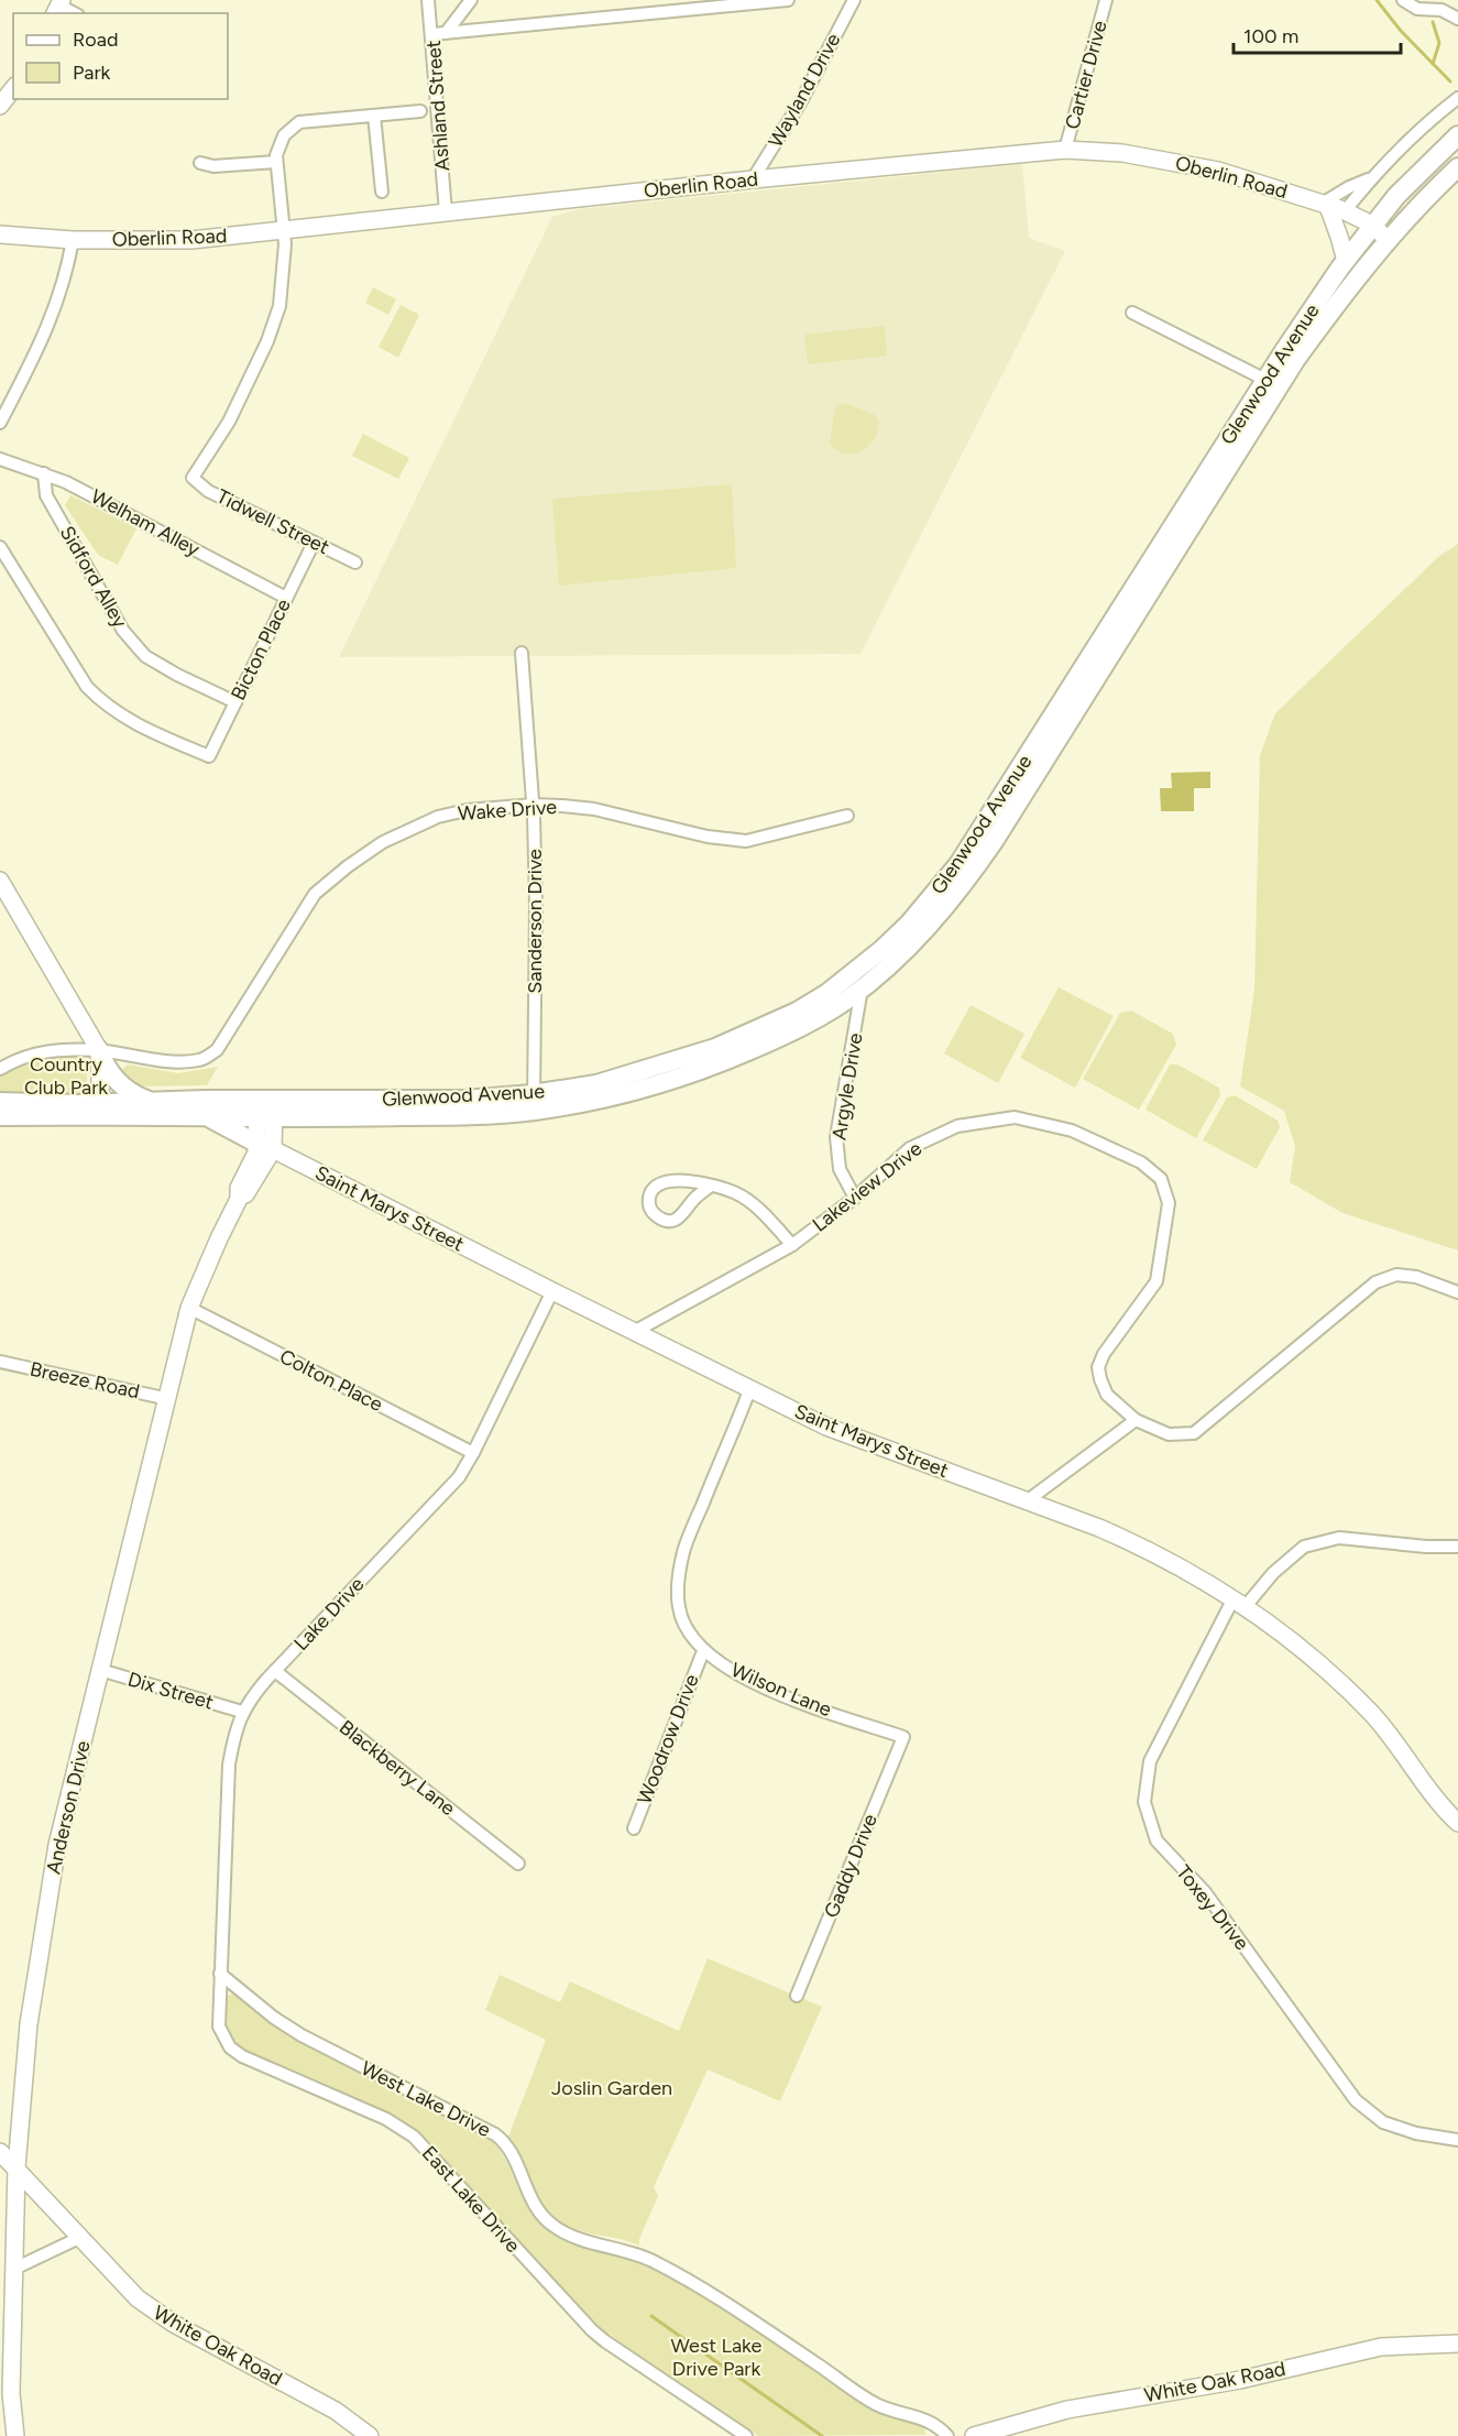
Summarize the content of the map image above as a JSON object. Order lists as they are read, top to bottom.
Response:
{
  "streets": {
    "main road": [
      "Oberlin Road",
      "Glenwood Avenue",
      "Saint Marys Street",
      "Anderson Drive",
      "White Oak Road"
    ],
    "street": [
      "Cartier Drive",
      "Wayland Drive",
      "Ashland Street",
      "Tidwell Street",
      "Welham Alley",
      "Sidford Alley",
      "Bicton Place",
      "Wake Drive",
      "Sanderson Drive",
      "Argyle Drive",
      "Lakeview Drive",
      "Breeze Road",
      "Colton Place",
      "Lake Drive",
      "Wilson Lane",
      "Dix Street",
      "Woodrow Drive",
      "Blackberry Lane",
      "Gaddy Drive",
      "Toxey Drive",
      "West Lake Drive",
      "East Lake Drive"
    ]
  },
  "crossings": [
    ["Cartier Drive", "Oberlin Road"],
    ["Wayland Drive", "Oberlin Road"],
    ["Ashland Street", "Oberlin Road"],
    ["Oberlin Road", "Glenwood Avenue"],
    ["Oberlin Road", "Tidwell Street"],
    ["Glenwood Avenue", "Sanderson Drive"],
    ["Glenwood Avenue", "Argyle Drive"],
    ["Tidwell Street", "Bicton Place"],
    ["Welham Alley", "Sidford Alley"],
    ["Welham Alley", "Bicton Place"],
    ["Sidford Alley", "Bicton Place"],
    ["Wake Drive", "Sanderson Drive"],
    ["Argyle Drive", "Lakeview Drive"],
    ["Lakeview Drive", "Saint Marys Street"],
    ["Saint Marys Street", "Lake Drive"],
    ["Saint Marys Street", "Wilson Lane"],
    ["Saint Marys Street", "Anderson Drive"],
    ["Saint Marys Street", "Toxey Drive"],
    ["Breeze Road", "Anderson Drive"],
    ["Colton Place", "Lake Drive"],
    ["Colton Place", "Anderson Drive"],
    ["Lake Drive", "Dix Street"],
    ["Lake Drive", "Blackberry Lane"],
    ["Lake Drive", "West Lake Drive"],
    ["Lake Drive", "East Lake Drive"],
    ["Wilson Lane", "Woodrow Drive"],
    ["Wilson Lane", "Gaddy Drive"],
    ["Dix Street", "Anderson Drive"],
    ["Anderson Drive", "White Oak Road"],
    ["West Lake Drive", "East Lake Drive"]
  ],
  "parks": ["Country Club Park", "Joslin Garden", "West Lake Drive Park"],
  "legend": ["Road", "Park"],
  "scale_bar": "100 m"
}
